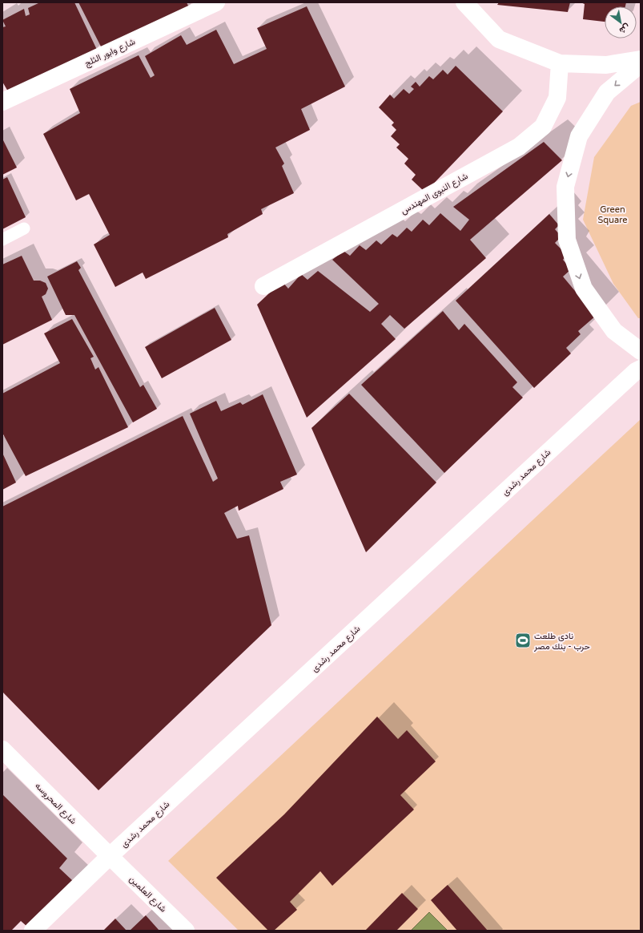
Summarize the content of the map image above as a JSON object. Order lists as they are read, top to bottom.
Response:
{
  "streets": {
    "street": [
      "شارع وابور الثلج",
      "شارع النبوى المهندس",
      "شارع محمد رشدى",
      "شارع المحروسه",
      "شارع العلمين"
    ]
  },
  "crossings": [
    ["شارع محمد رشدى", "شارع المحروسه"],
    ["شارع محمد رشدى", "شارع العلمين"],
    ["شارع المحروسه", "شارع العلمين"]
  ],
  "parks": ["Green Square"],
  "places": {
    "sports": ["نادى طلعت حرب - بنك مصر"]
  },
  "north": "bottom right"
}
